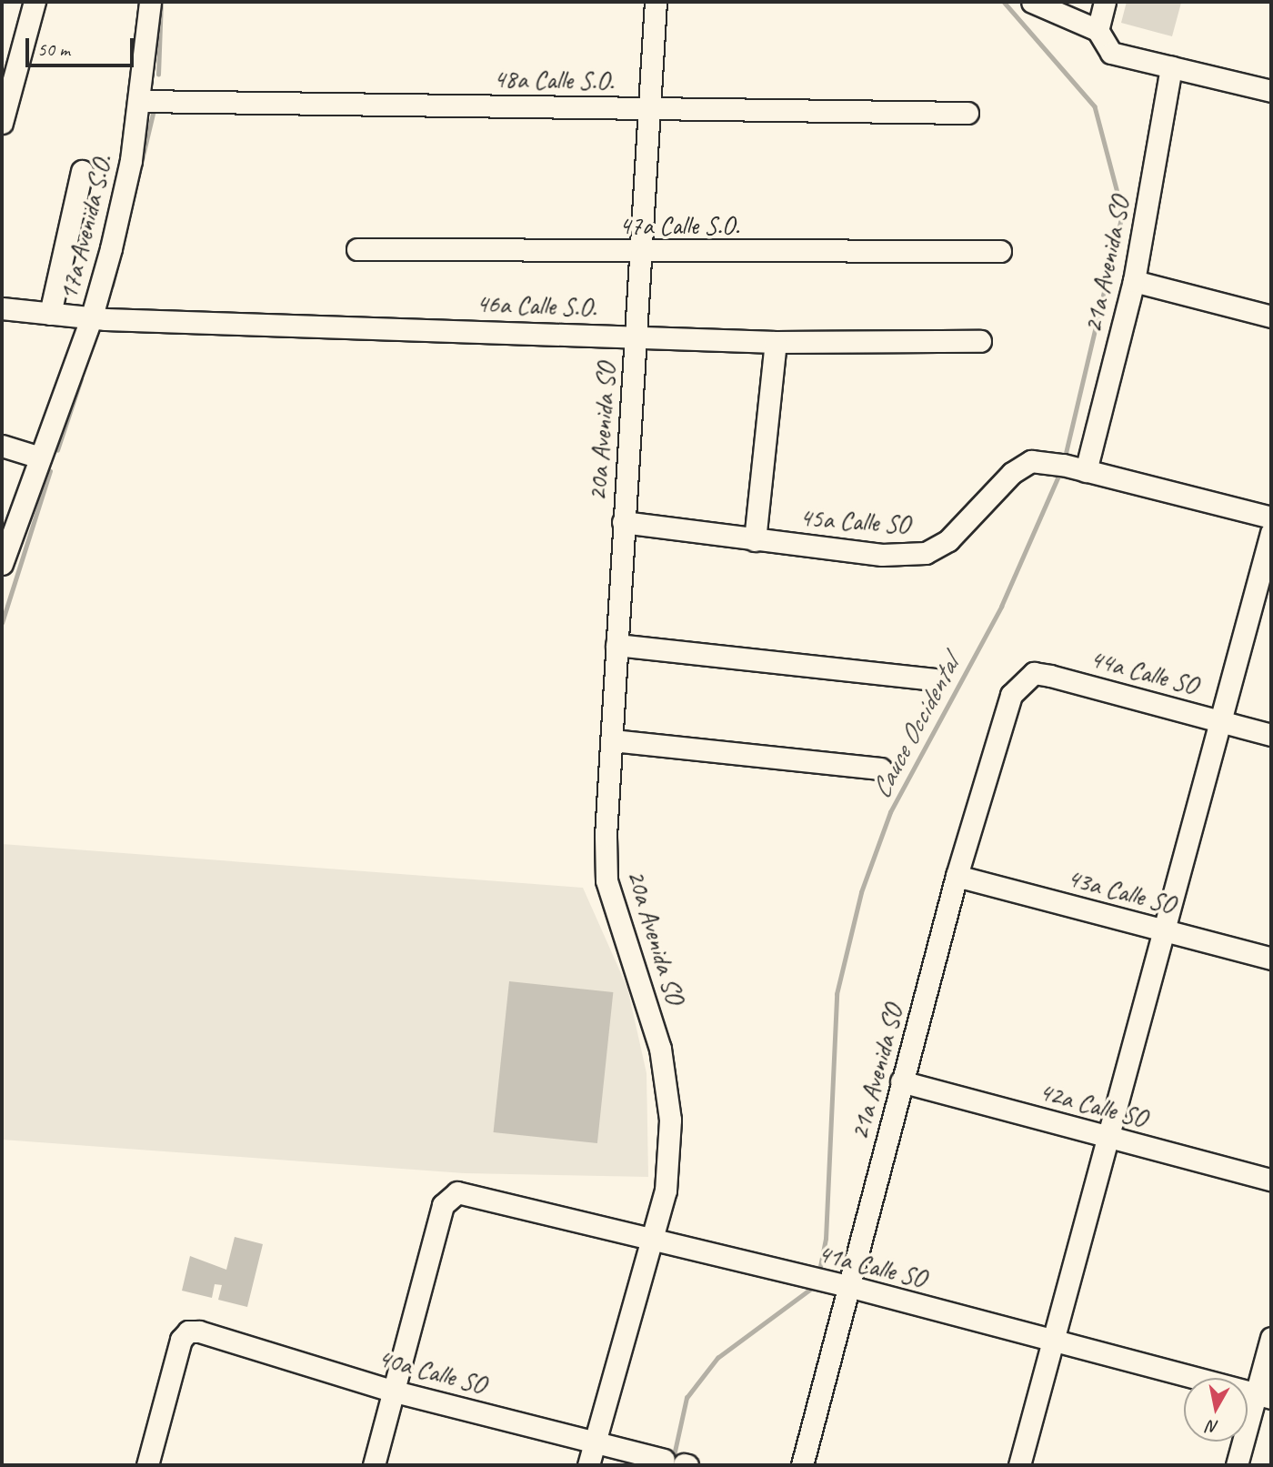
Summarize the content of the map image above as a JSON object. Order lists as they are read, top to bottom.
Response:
{
  "streets": {
    "street": [
      "48a Calle S.O.",
      "47a Calle S.O.",
      "17a Avenida S.O.",
      "21a Avenida SO",
      "46a Calle S.O.",
      "20a Avenida SO",
      "45a Calle SO",
      "44a Calle SO",
      "43a Calle SO",
      "42a Calle SO",
      "41a Calle SO",
      "40a Calle SO"
    ]
  },
  "crossings": [
    ["48a Calle S.O.", "17a Avenida S.O."],
    ["48a Calle S.O.", "20a Avenida SO"],
    ["47a Calle S.O.", "20a Avenida SO"],
    ["17a Avenida S.O.", "46a Calle S.O."],
    ["21a Avenida SO", "45a Calle SO"],
    ["21a Avenida SO", "44a Calle SO"],
    ["21a Avenida SO", "43a Calle SO"],
    ["21a Avenida SO", "42a Calle SO"],
    ["21a Avenida SO", "41a Calle SO"],
    ["46a Calle S.O.", "20a Avenida SO"],
    ["20a Avenida SO", "45a Calle SO"],
    ["20a Avenida SO", "41a Calle SO"],
    ["20a Avenida SO", "40a Calle SO"],
    ["41a Calle SO", "40a Calle SO"]
  ],
  "water": ["Cauce Occidental"],
  "scale_bar": "50 m",
  "north": "bottom"
}
